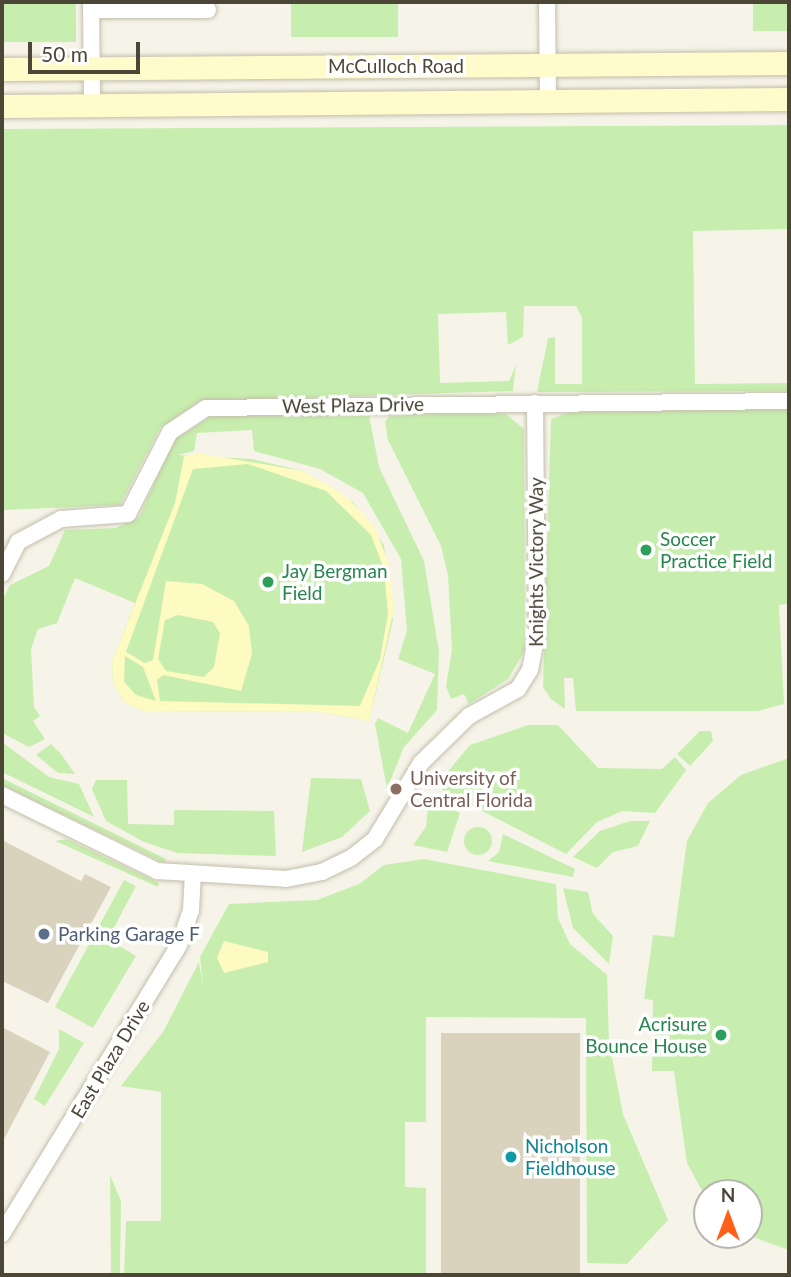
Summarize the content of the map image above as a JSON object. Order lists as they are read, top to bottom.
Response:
{
  "streets": {
    "main road": ["McCulloch Road"],
    "street": ["West Plaza Drive", "Knights Victory Way", "East Plaza Drive"]
  },
  "crossings": [
    ["West Plaza Drive", "Knights Victory Way"],
    ["Knights Victory Way", "East Plaza Drive"]
  ],
  "places": [
    "Soccer Practice Field",
    "Jay Bergman Field",
    "University of Central Florida",
    "Parking Garage F",
    "Acrisure Bounce House",
    "Nicholson Fieldhouse"
  ],
  "scale_bar": "50 m",
  "north": "top"
}
